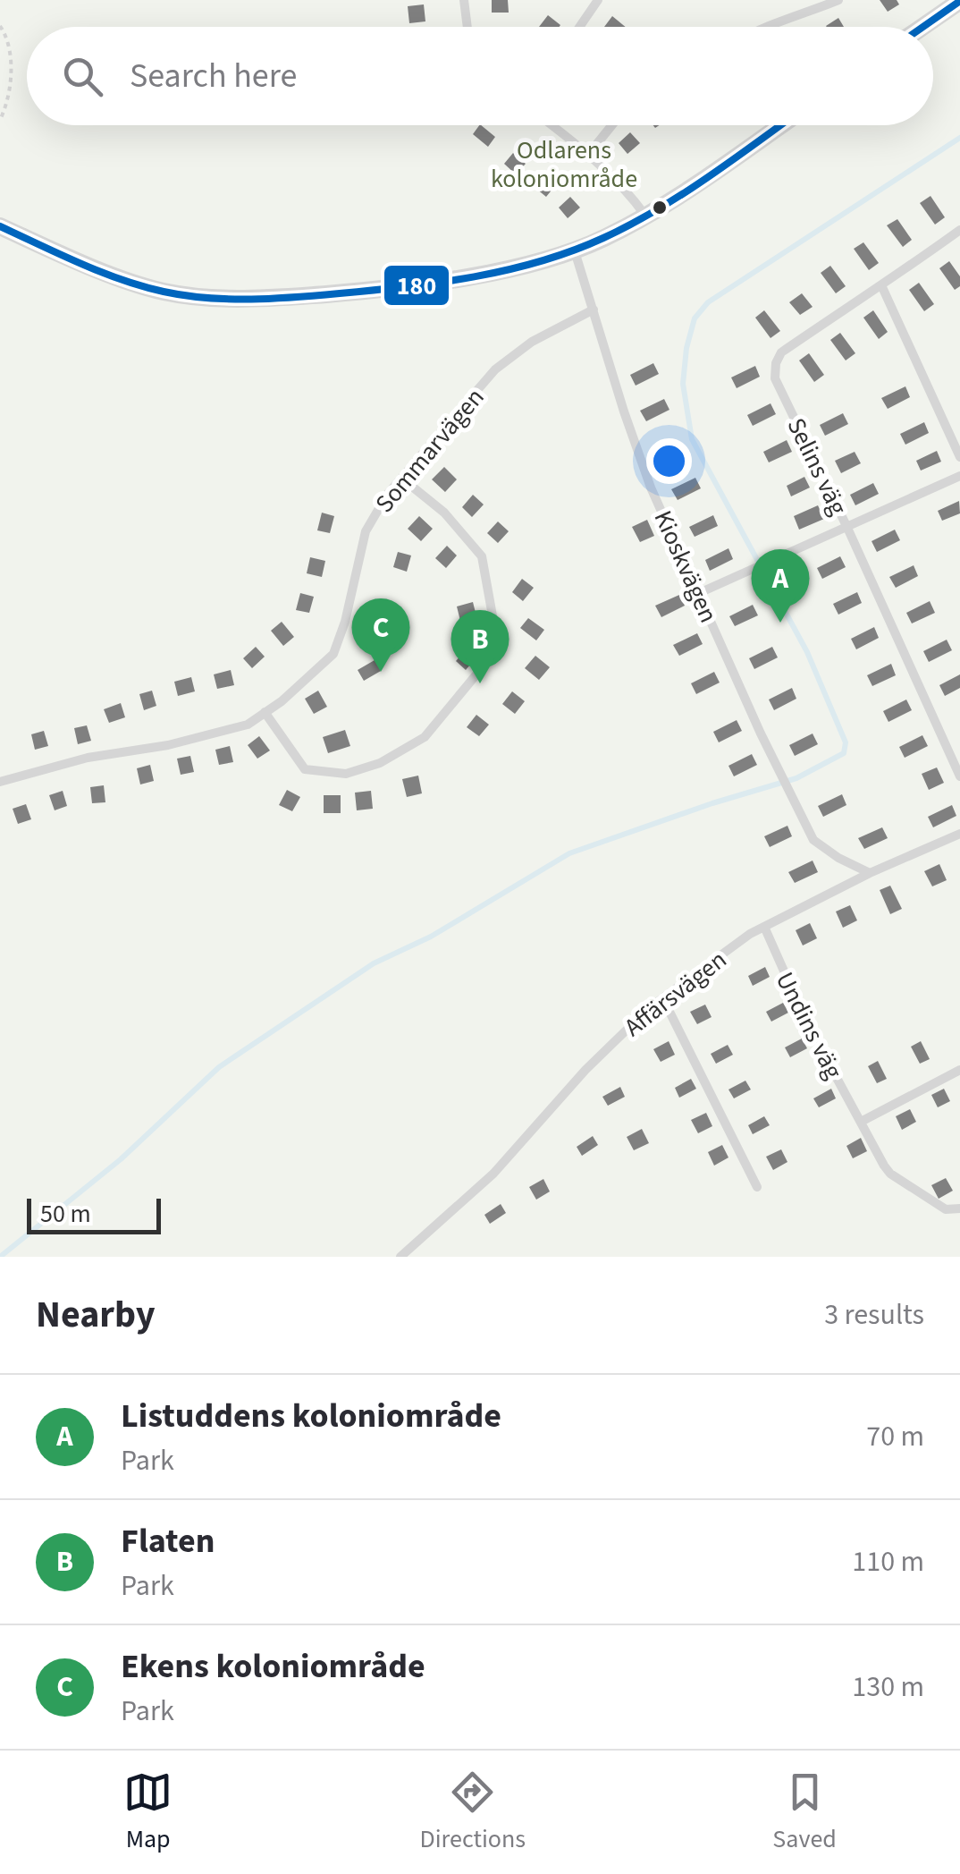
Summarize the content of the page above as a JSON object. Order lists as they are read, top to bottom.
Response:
{
  "streets": {
    "lane": [
      "Sommarvägen",
      "Selins väg",
      "Kioskvägen",
      "Affärsvägen",
      "Undins väg"
    ]
  },
  "crossings": [
    ["Sommarvägen", "Kioskvägen"],
    ["Kioskvägen", "Affärsvägen"],
    ["Affärsvägen", "Undins väg"]
  ],
  "parks": ["Odlarens koloniområde"],
  "lines": ["transit line 180"],
  "scale_bar": "50 m",
  "page": {
    "search": "Search here",
    "pins": ["A", "C", "B"],
    "scale": "50 m",
    "heading": ["Nearby", "3 results"],
    "list": [
      {
        "mark": "A",
        "name": "Listuddens koloniområde",
        "note": "Park",
        "value": "70 m"
      },
      {
        "mark": "B",
        "name": "Flaten",
        "note": "Park",
        "value": "110 m"
      },
      {
        "mark": "C",
        "name": "Ekens koloniområde",
        "note": "Park",
        "value": "130 m"
      }
    ],
    "nav": ["Map", "Directions", "Saved"]
  }
}
